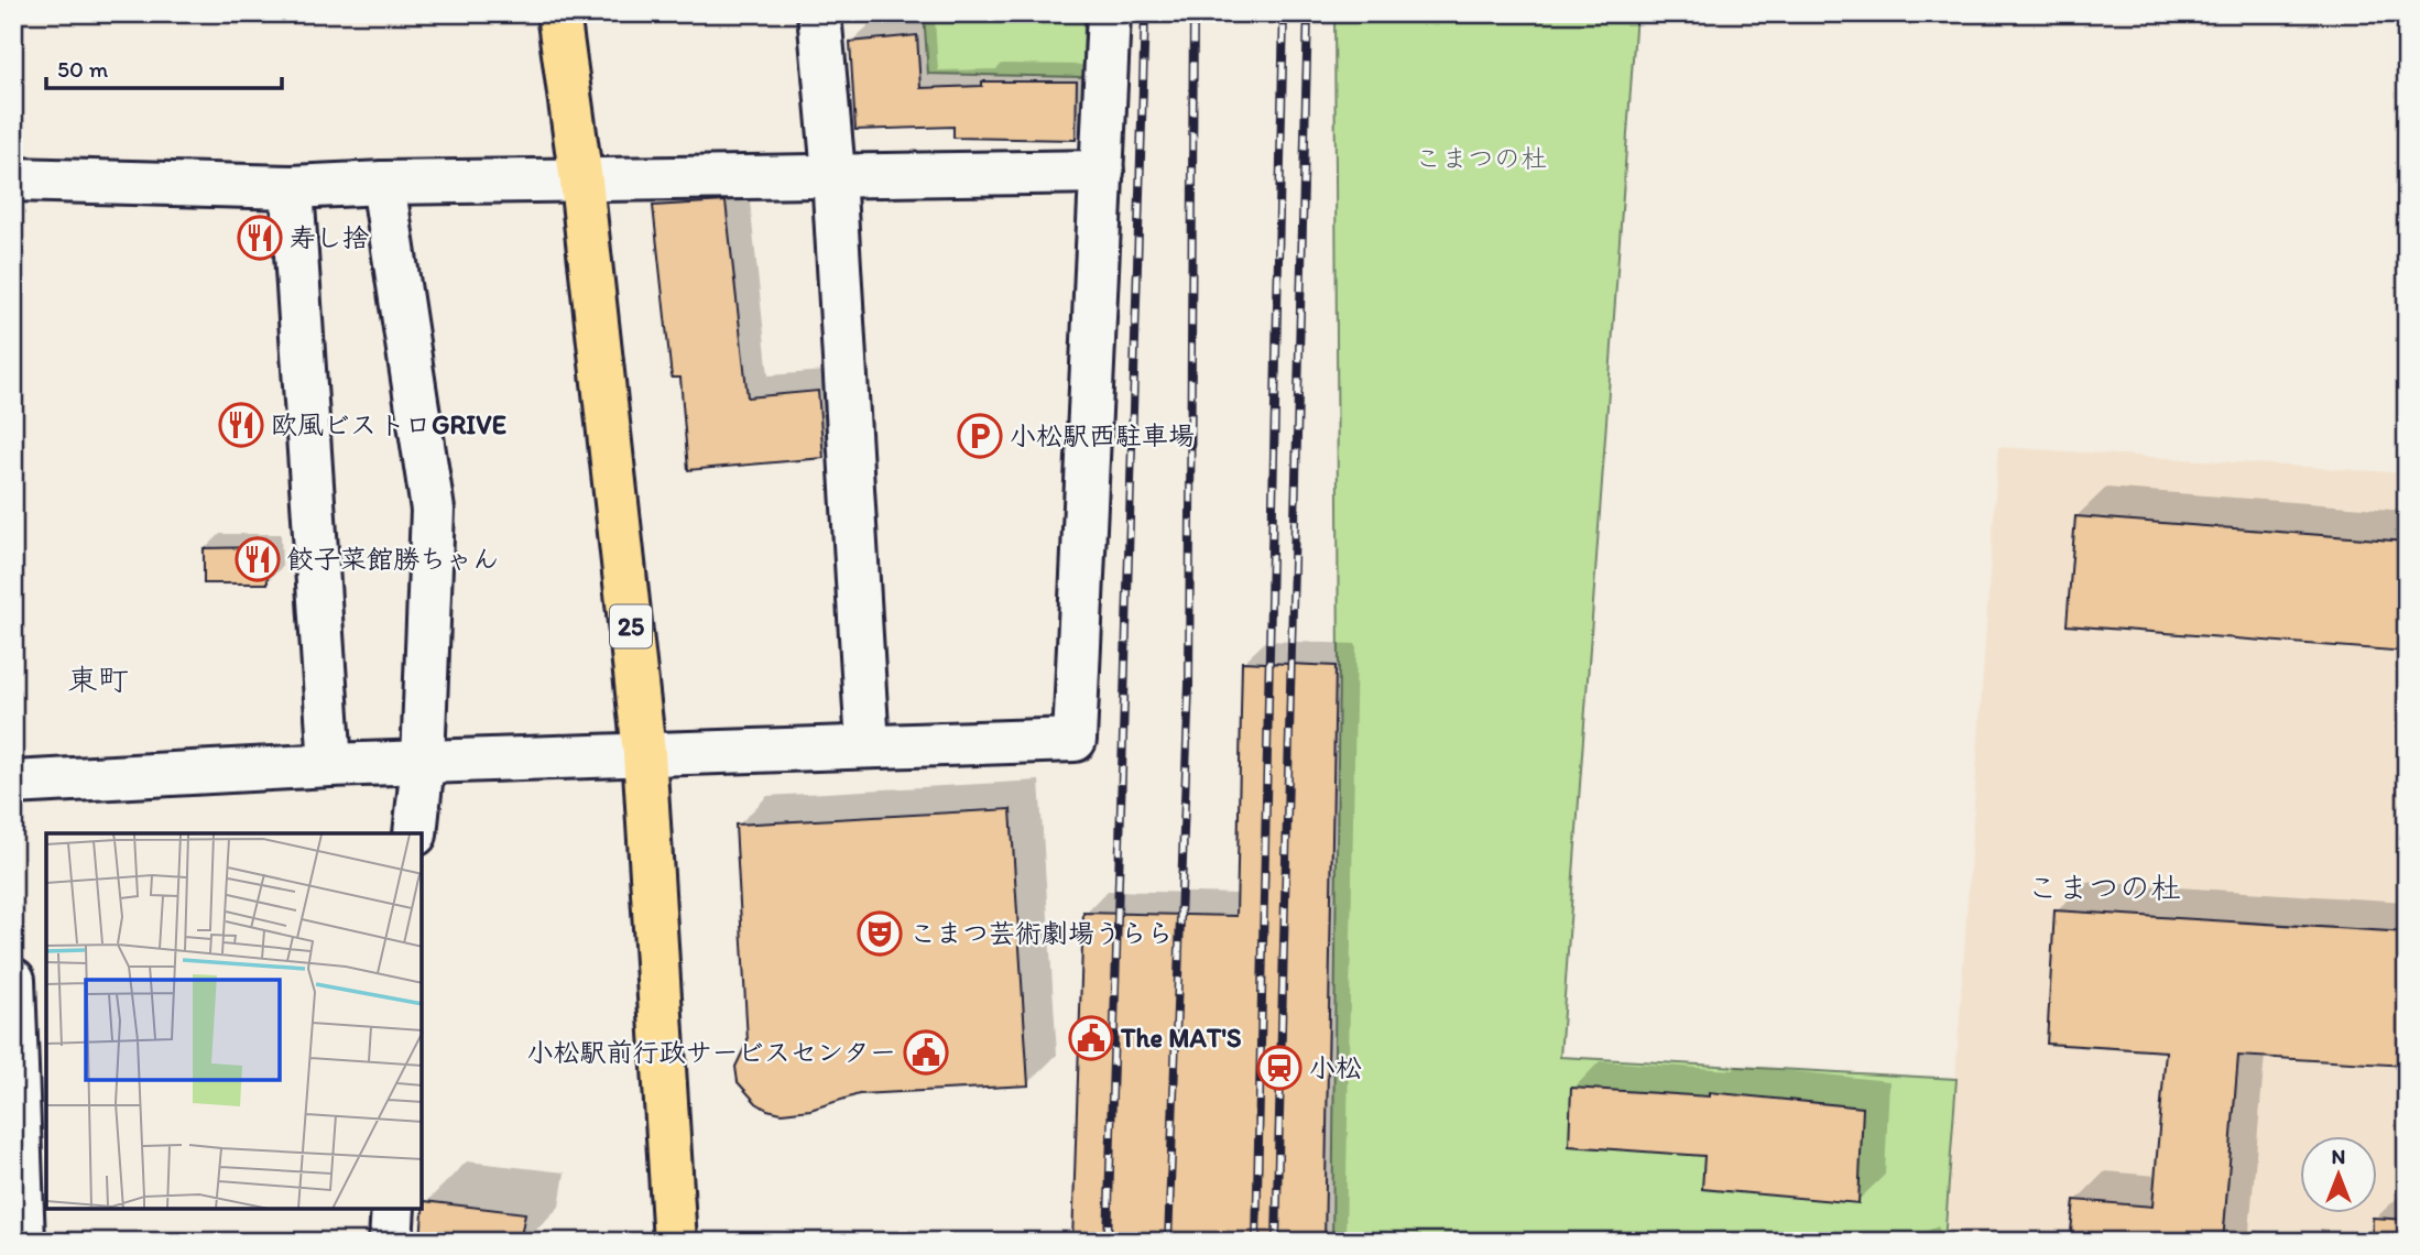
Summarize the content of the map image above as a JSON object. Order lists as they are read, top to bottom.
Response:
{
  "streets": {
    "main road": ["25"]
  },
  "districts": ["東町", "こまつの杜"],
  "parks": ["こまつの杜"],
  "places": {
    "restaurant": ["寿し捨", "欧風ビストロGRIVE", "餃子菜館勝ちゃん"],
    "parking": ["小松駅西駐車場"],
    "theatre": ["こまつ芸術劇場うらら"],
    "public building": ["The MAT'S", "小松駅前行政サービスセンター"],
    "station": ["小松"]
  },
  "scale_bar": "50 m",
  "north": "top"
}
